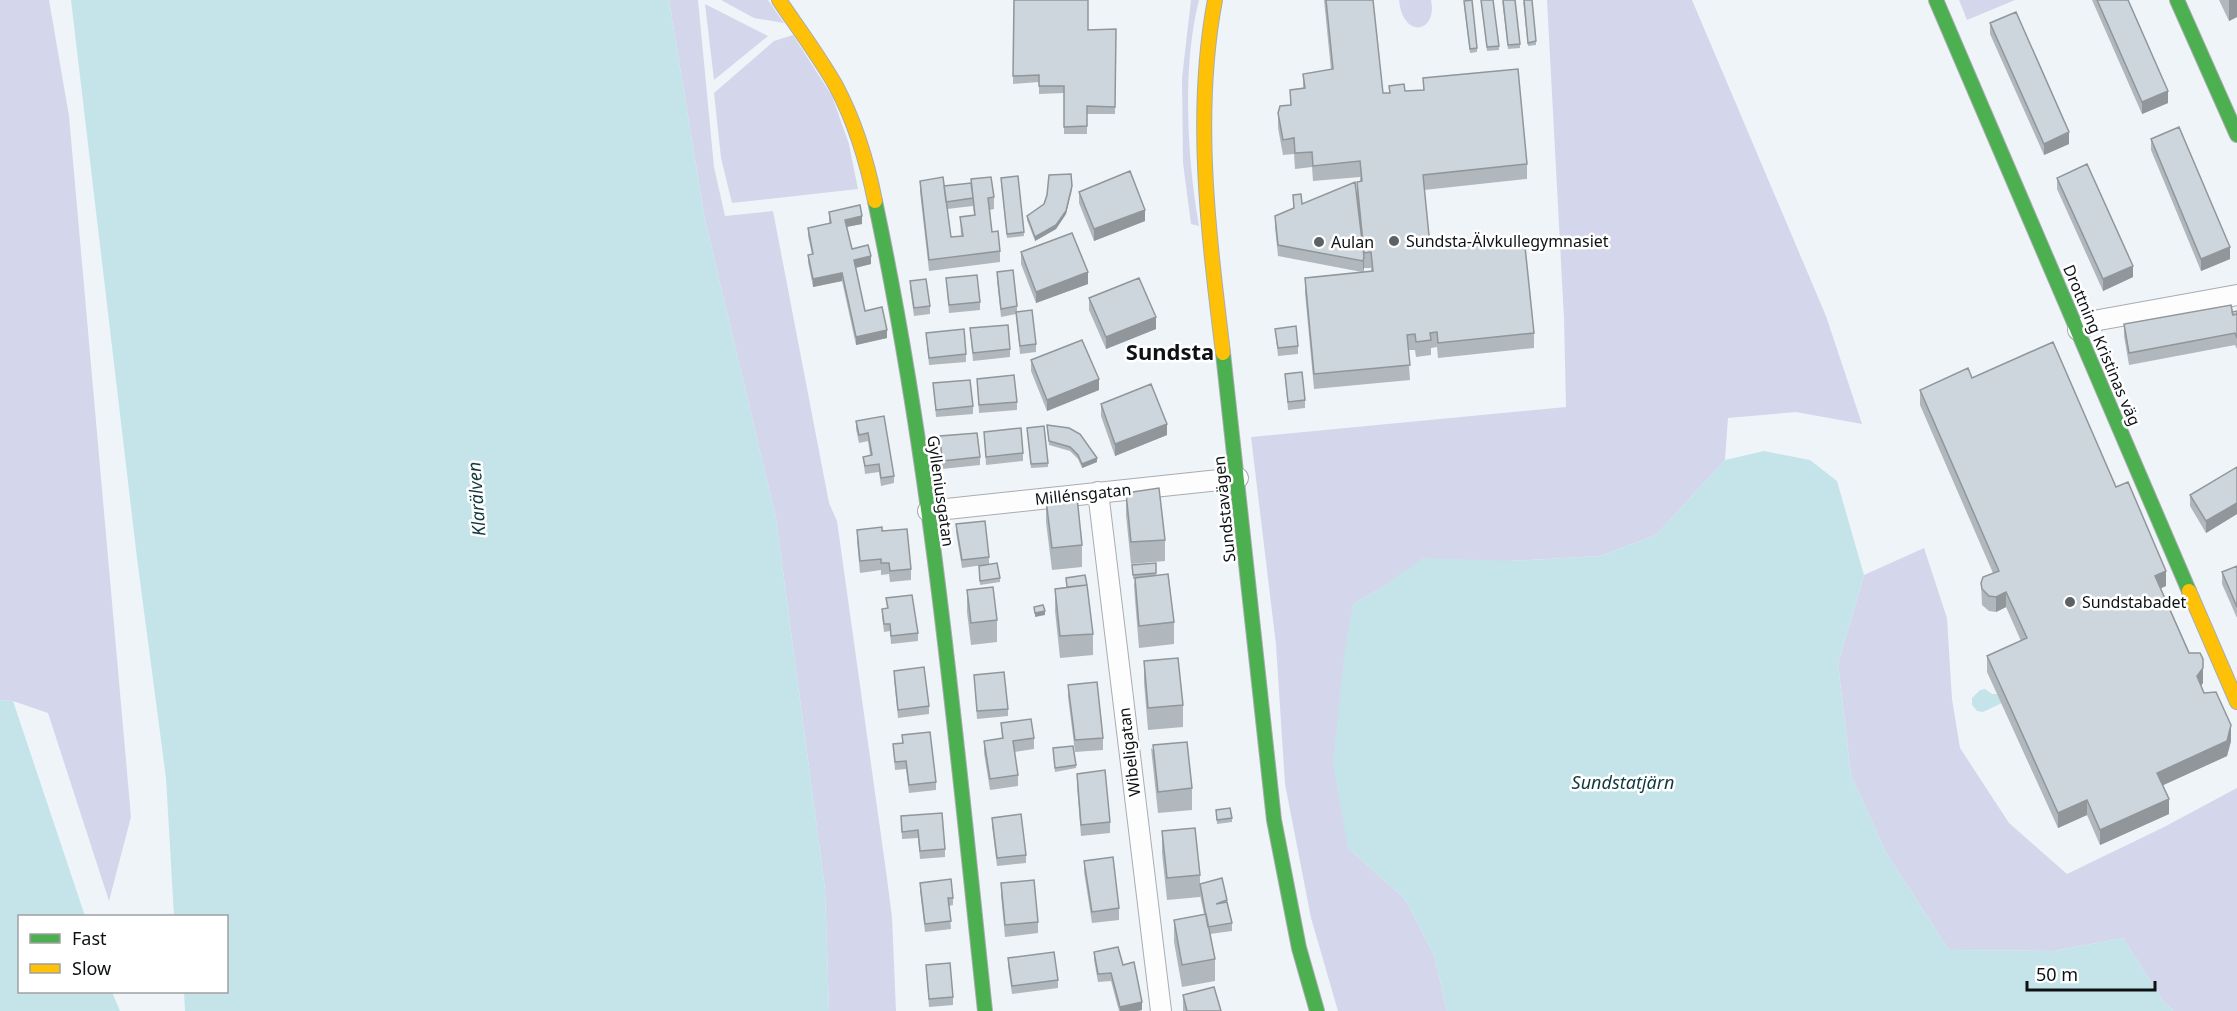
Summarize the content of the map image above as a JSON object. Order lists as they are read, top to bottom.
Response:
{
  "streets": {
    "street": [
      "Drottning Kristinas väg",
      "Gylleniusgatan",
      "Millénsgatan",
      "Sundstavägen",
      "Wibeligatan"
    ]
  },
  "crossings": [
    ["Gylleniusgatan", "Millénsgatan"],
    ["Millénsgatan", "Sundstavägen"],
    ["Millénsgatan", "Wibeligatan"]
  ],
  "districts": ["Sundsta"],
  "water": ["Klarälven", "Sundstatjärn"],
  "places": ["Sundsta-Älvkullegymnasiet", "Aulan", "Sundstabadet"],
  "legend": ["Fast", "Slow"],
  "scale_bar": "50 m"
}
